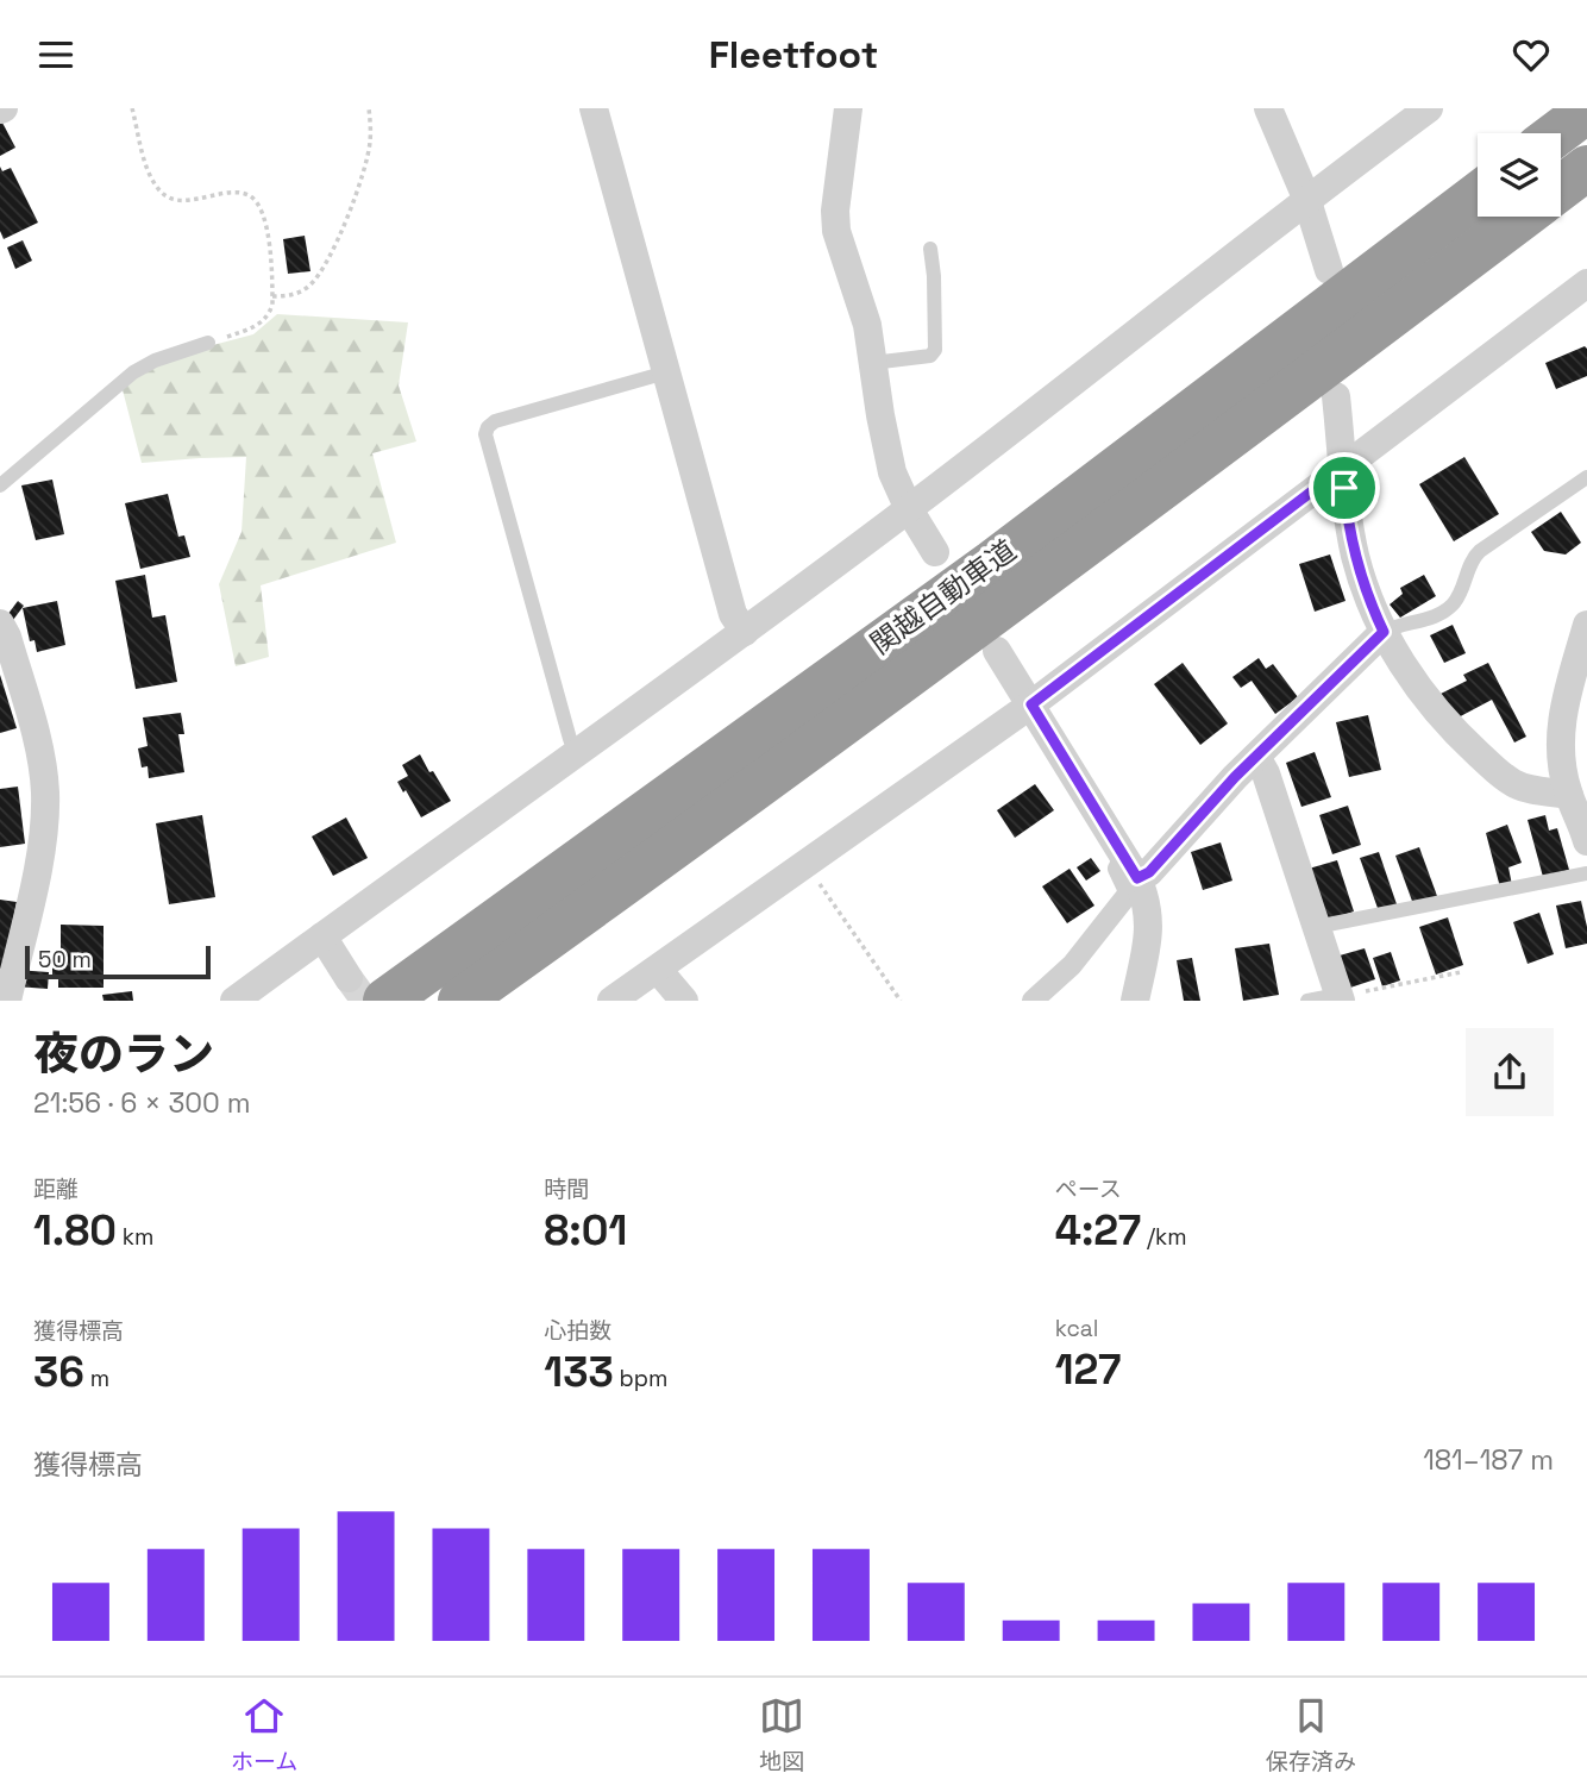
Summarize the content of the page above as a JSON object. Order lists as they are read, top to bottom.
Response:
{
  "streets": {
    "highway": ["関越自動車道"]
  },
  "scale_bar": "50 m",
  "page": {
    "header": "Fleetfoot",
    "scale": "50 m",
    "heading": ["夜のラン", "21:56 · 6 × 300 m"],
    "stats": [
      ["距離", "1.80 km"],
      ["時間", "8:01"],
      ["ペース", "4:27 /km"],
      ["獲得標高", "36 m"],
      ["心拍数", "133 bpm"],
      ["kcal", "127"]
    ],
    "chart": ["獲得標高", "181–187 m"],
    "tabs": ["ホーム", "地図", "保存済み"]
  }
}
